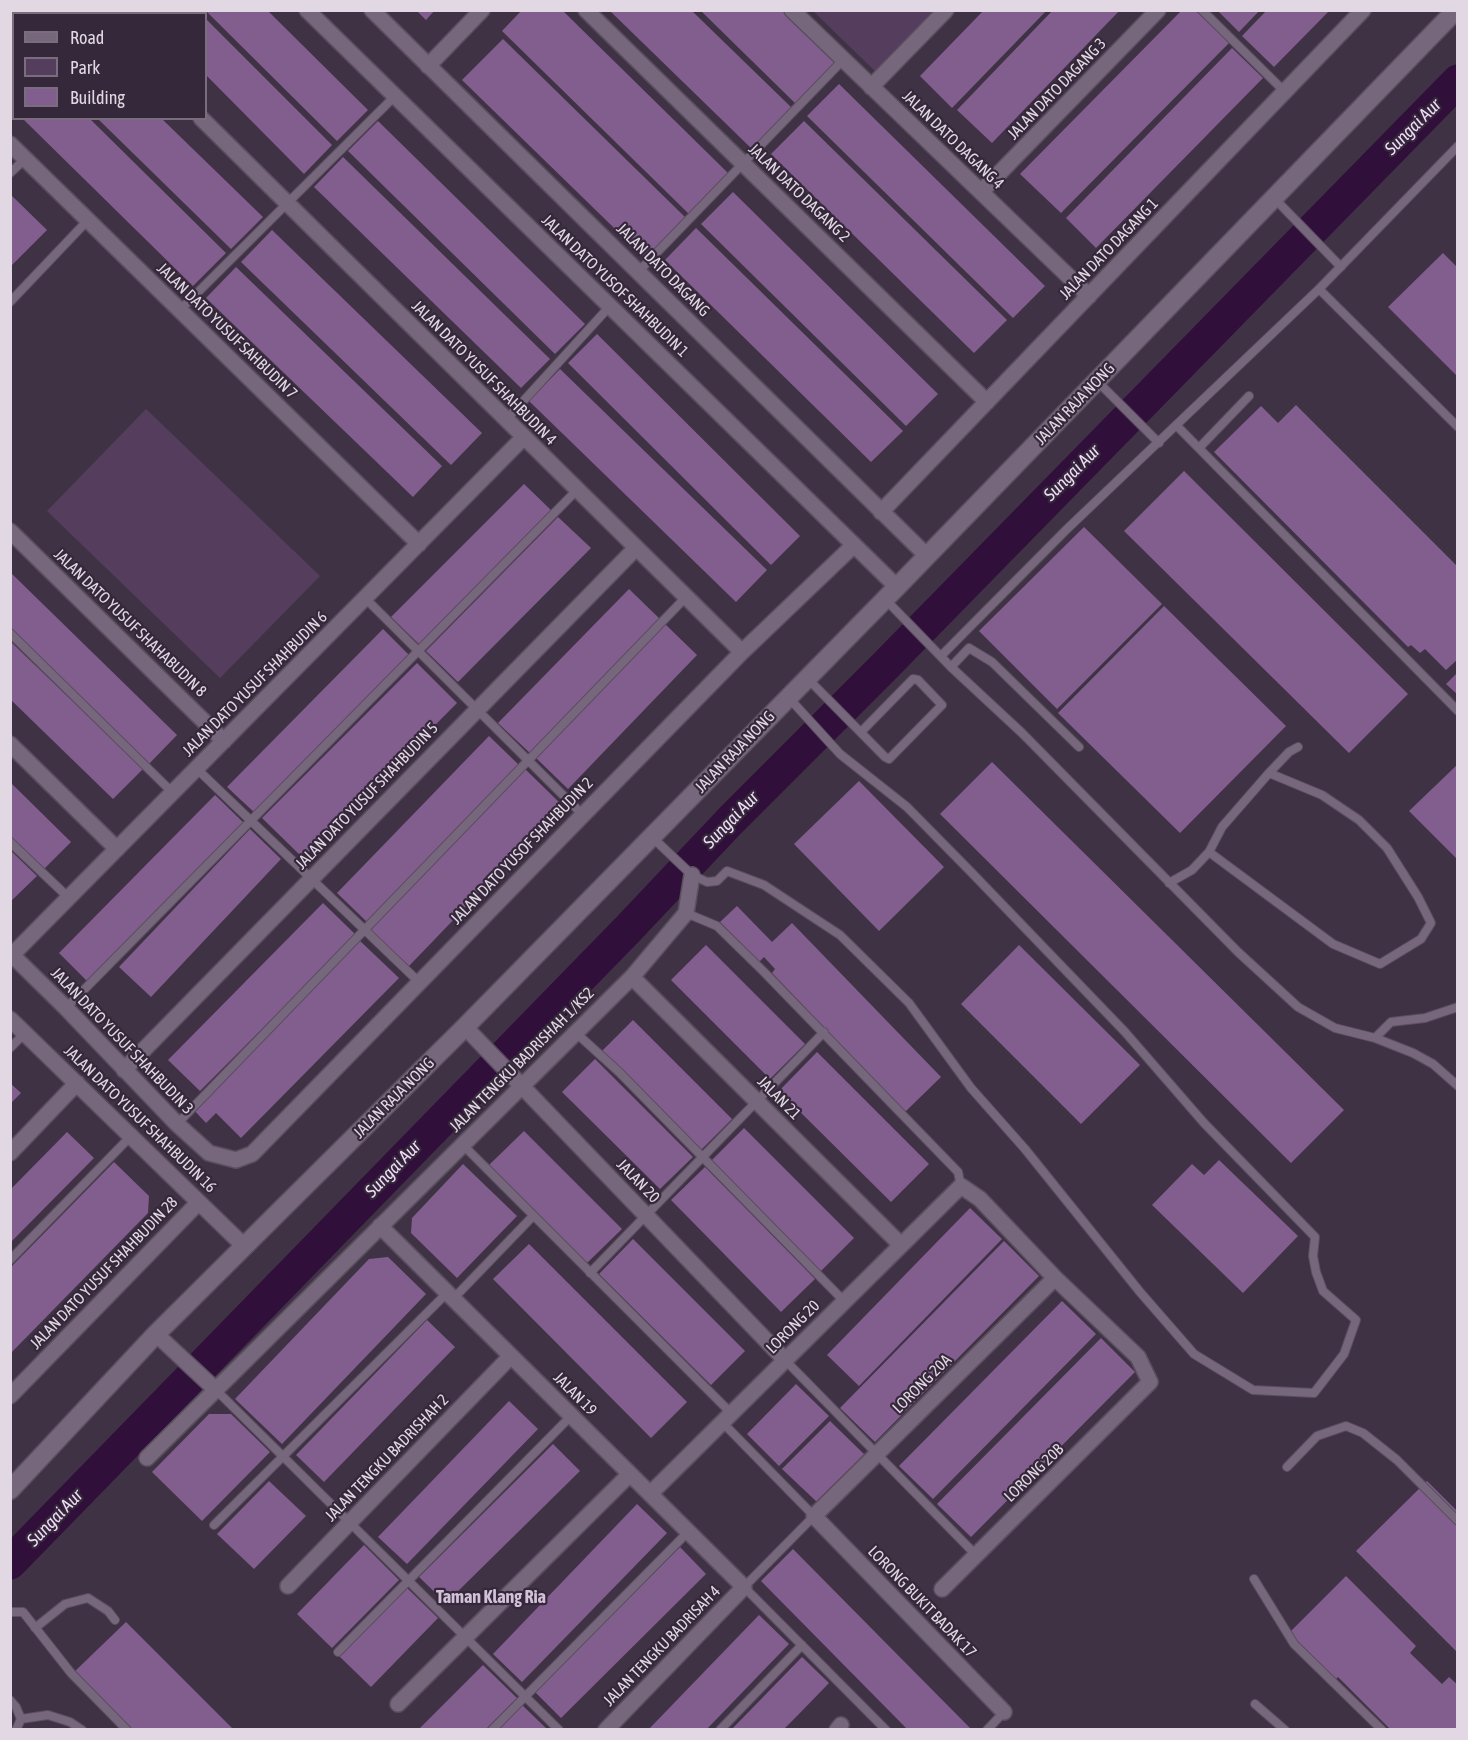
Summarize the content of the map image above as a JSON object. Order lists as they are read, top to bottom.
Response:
{
  "streets": {
    "main road": ["JALAN RAJA NONG"],
    "street": [
      "JALAN DATO DAGANG 3",
      "JALAN DATO DAGANG 4",
      "JALAN DATO DAGANG 2",
      "JALAN DATO DAGANG 1",
      "JALAN DATO DAGANG",
      "JALAN DATO YUSOF SHAHBUDIN 1",
      "JALAN DATO YUSUF SAHBUDIN 7",
      "JALAN DATO YUSUF SHAHBUDIN 4",
      "JALAN DATO YUSUF SHAHABUDIN 8",
      "JALAN DATO YUSUF SHAHBUDIN 6",
      "JALAN DATO YUSUF SHAHBUDIN 5",
      "JALAN DATO YUSOF SHAHBUDIN 2",
      "JALAN DATO YUSUF SHAHBUDIN 3",
      "JALAN TENGKU BADRISHAH 1/KS2",
      "JALAN 21",
      "JALAN DATO YUSUF SHAHBUDIN 16",
      "JALAN 20",
      "JALAN DATO YUSUF SHAHBUDIN 28",
      "LORONG 20",
      "LORONG 20A",
      "JALAN 19",
      "JALAN TENGKU BADRISHAH 2",
      "LORONG 20B",
      "LORONG BUKIT BADAK 17",
      "JALAN TENGKU BADRISAH 4"
    ]
  },
  "crossings": [
    ["JALAN DATO DAGANG 3", "JALAN DATO DAGANG 4"],
    ["JALAN DATO DAGANG 4", "JALAN DATO DAGANG 1"],
    ["JALAN DATO DAGANG 2", "JALAN DATO DAGANG 1"],
    ["JALAN DATO DAGANG 1", "JALAN DATO DAGANG"],
    ["JALAN DATO DAGANG", "JALAN RAJA NONG"],
    ["JALAN DATO YUSOF SHAHBUDIN 1", "JALAN RAJA NONG"],
    ["JALAN DATO YUSOF SHAHBUDIN 1", "JALAN DATO YUSOF SHAHBUDIN 2"],
    ["JALAN DATO YUSUF SAHBUDIN 7", "JALAN DATO YUSUF SHAHBUDIN 6"],
    ["JALAN DATO YUSUF SHAHBUDIN 4", "JALAN DATO YUSUF SHAHBUDIN 6"],
    ["JALAN DATO YUSUF SHAHBUDIN 4", "JALAN DATO YUSUF SHAHBUDIN 5"],
    ["JALAN DATO YUSUF SHAHBUDIN 4", "JALAN DATO YUSOF SHAHBUDIN 2"],
    ["JALAN RAJA NONG", "JALAN DATO YUSUF SHAHBUDIN 16"],
    ["JALAN RAJA NONG", "JALAN 20"],
    ["JALAN DATO YUSUF SHAHABUDIN 8", "JALAN DATO YUSUF SHAHBUDIN 6"],
    ["JALAN DATO YUSUF SHAHBUDIN 6", "JALAN DATO YUSUF SHAHBUDIN 3"],
    ["JALAN DATO YUSUF SHAHBUDIN 5", "JALAN DATO YUSUF SHAHBUDIN 3"],
    ["JALAN DATO YUSOF SHAHBUDIN 2", "JALAN DATO YUSUF SHAHBUDIN 3"],
    ["JALAN TENGKU BADRISHAH 1/KS2", "JALAN 21"],
    ["JALAN TENGKU BADRISHAH 1/KS2", "JALAN 20"],
    ["JALAN TENGKU BADRISHAH 1/KS2", "JALAN 19"],
    ["JALAN 21", "LORONG 20"],
    ["JALAN DATO YUSUF SHAHBUDIN 16", "JALAN DATO YUSUF SHAHBUDIN 28"],
    ["JALAN 20", "LORONG 20"],
    ["LORONG 20", "JALAN 19"],
    ["LORONG 20A", "LORONG 20B"],
    ["LORONG 20A", "LORONG BUKIT BADAK 17"],
    ["JALAN 19", "JALAN TENGKU BADRISHAH 2"],
    ["JALAN 19", "JALAN TENGKU BADRISAH 4"]
  ],
  "districts": ["Taman Klang Ria"],
  "water": ["Sungai Aur"],
  "legend": ["Road", "Park", "Building"]
}
